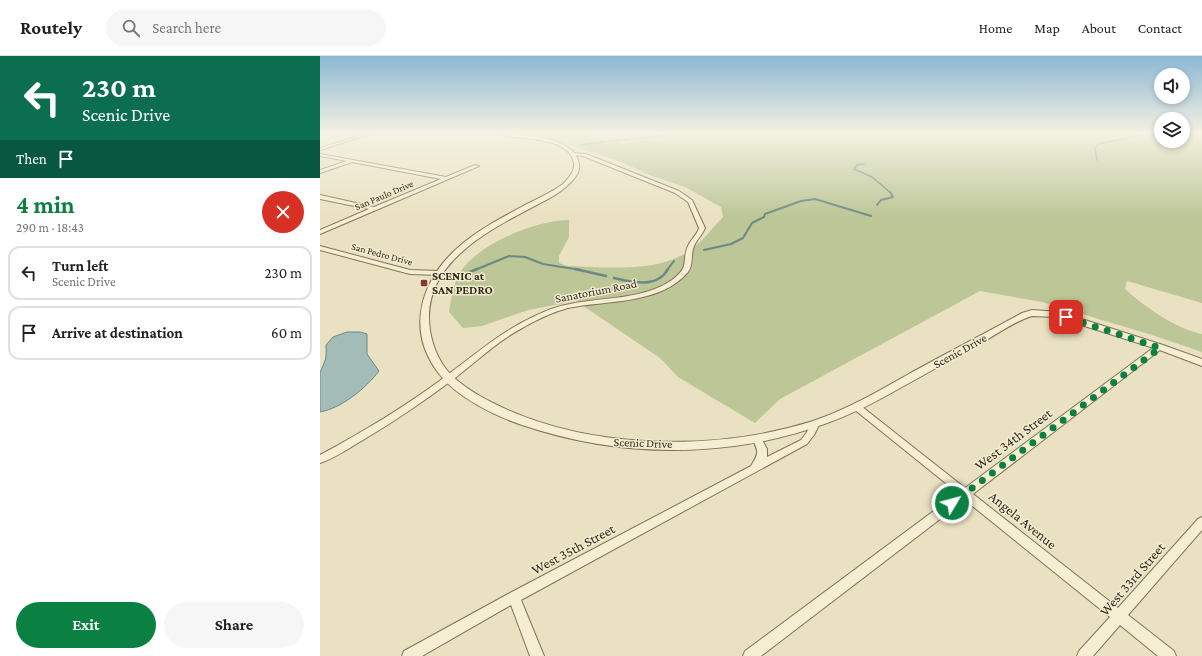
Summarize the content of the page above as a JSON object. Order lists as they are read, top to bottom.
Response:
{
  "streets": {
    "street": [
      "San Paulo Drive",
      "San Pedro Drive",
      "Sanatorium Road",
      "Scenic Drive",
      "West 34th Street",
      "Angela Avenue",
      "West 35th Street",
      "West 33rd Street"
    ]
  },
  "crossings": [
    ["San Pedro Drive", "Scenic Drive"],
    ["Sanatorium Road", "Scenic Drive"],
    ["Scenic Drive", "West 34th Street"],
    ["Scenic Drive", "Angela Avenue"],
    ["Scenic Drive", "West 35th Street"],
    ["West 34th Street", "Angela Avenue"],
    ["Angela Avenue", "West 33rd Street"]
  ],
  "places": {
    "transit": ["SCENIC at SAN PEDRO"]
  },
  "page": {
    "header": "Routely",
    "search": "Search here",
    "nav": [
      "Home",
      "Map",
      "About",
      "Contact"
    ],
    "turn": ["230 m", "Scenic Drive"],
    "then": "Then",
    "heading": ["4 min", "290 m · 18:43"],
    "list": [
      {
        "name": "Turn left",
        "note": "Scenic Drive",
        "value": "230 m"
      },
      {
        "name": "Arrive at destination",
        "value": "60 m"
      }
    ],
    "buttons": ["Exit", "Share"]
  }
}
